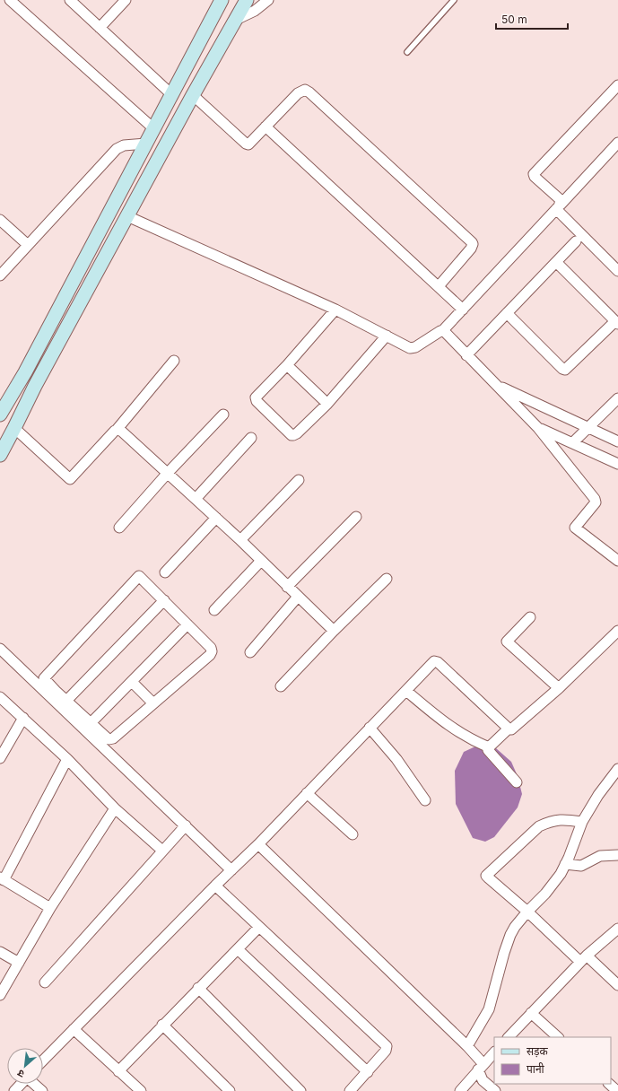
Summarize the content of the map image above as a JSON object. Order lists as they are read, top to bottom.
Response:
{
  "legend": ["सड़क", "पानी"],
  "scale_bar": "50 m",
  "north": "bottom left"
}
